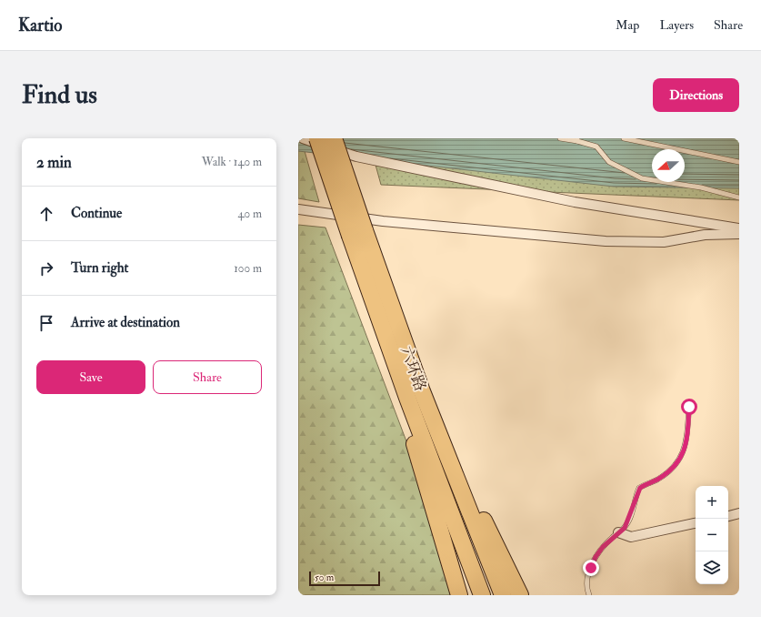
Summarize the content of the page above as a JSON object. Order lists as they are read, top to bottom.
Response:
{
  "streets": {
    "highway": ["六环路"]
  },
  "scale_bar": "50 m",
  "north": "left",
  "page": {
    "header": "Kartio",
    "nav": ["Map", "Layers", "Share"],
    "buttons": [
      "Directions",
      ["Save", "Share"]
    ],
    "title": "Find us",
    "heading": ["2 min", "Walk · 140 m"],
    "list": [
      ["Continue", "40 m"],
      ["Turn right", "100 m"],
      "Arrive at destination"
    ],
    "map_buttons": ["+", "−"],
    "scale": "50 m"
  }
}
